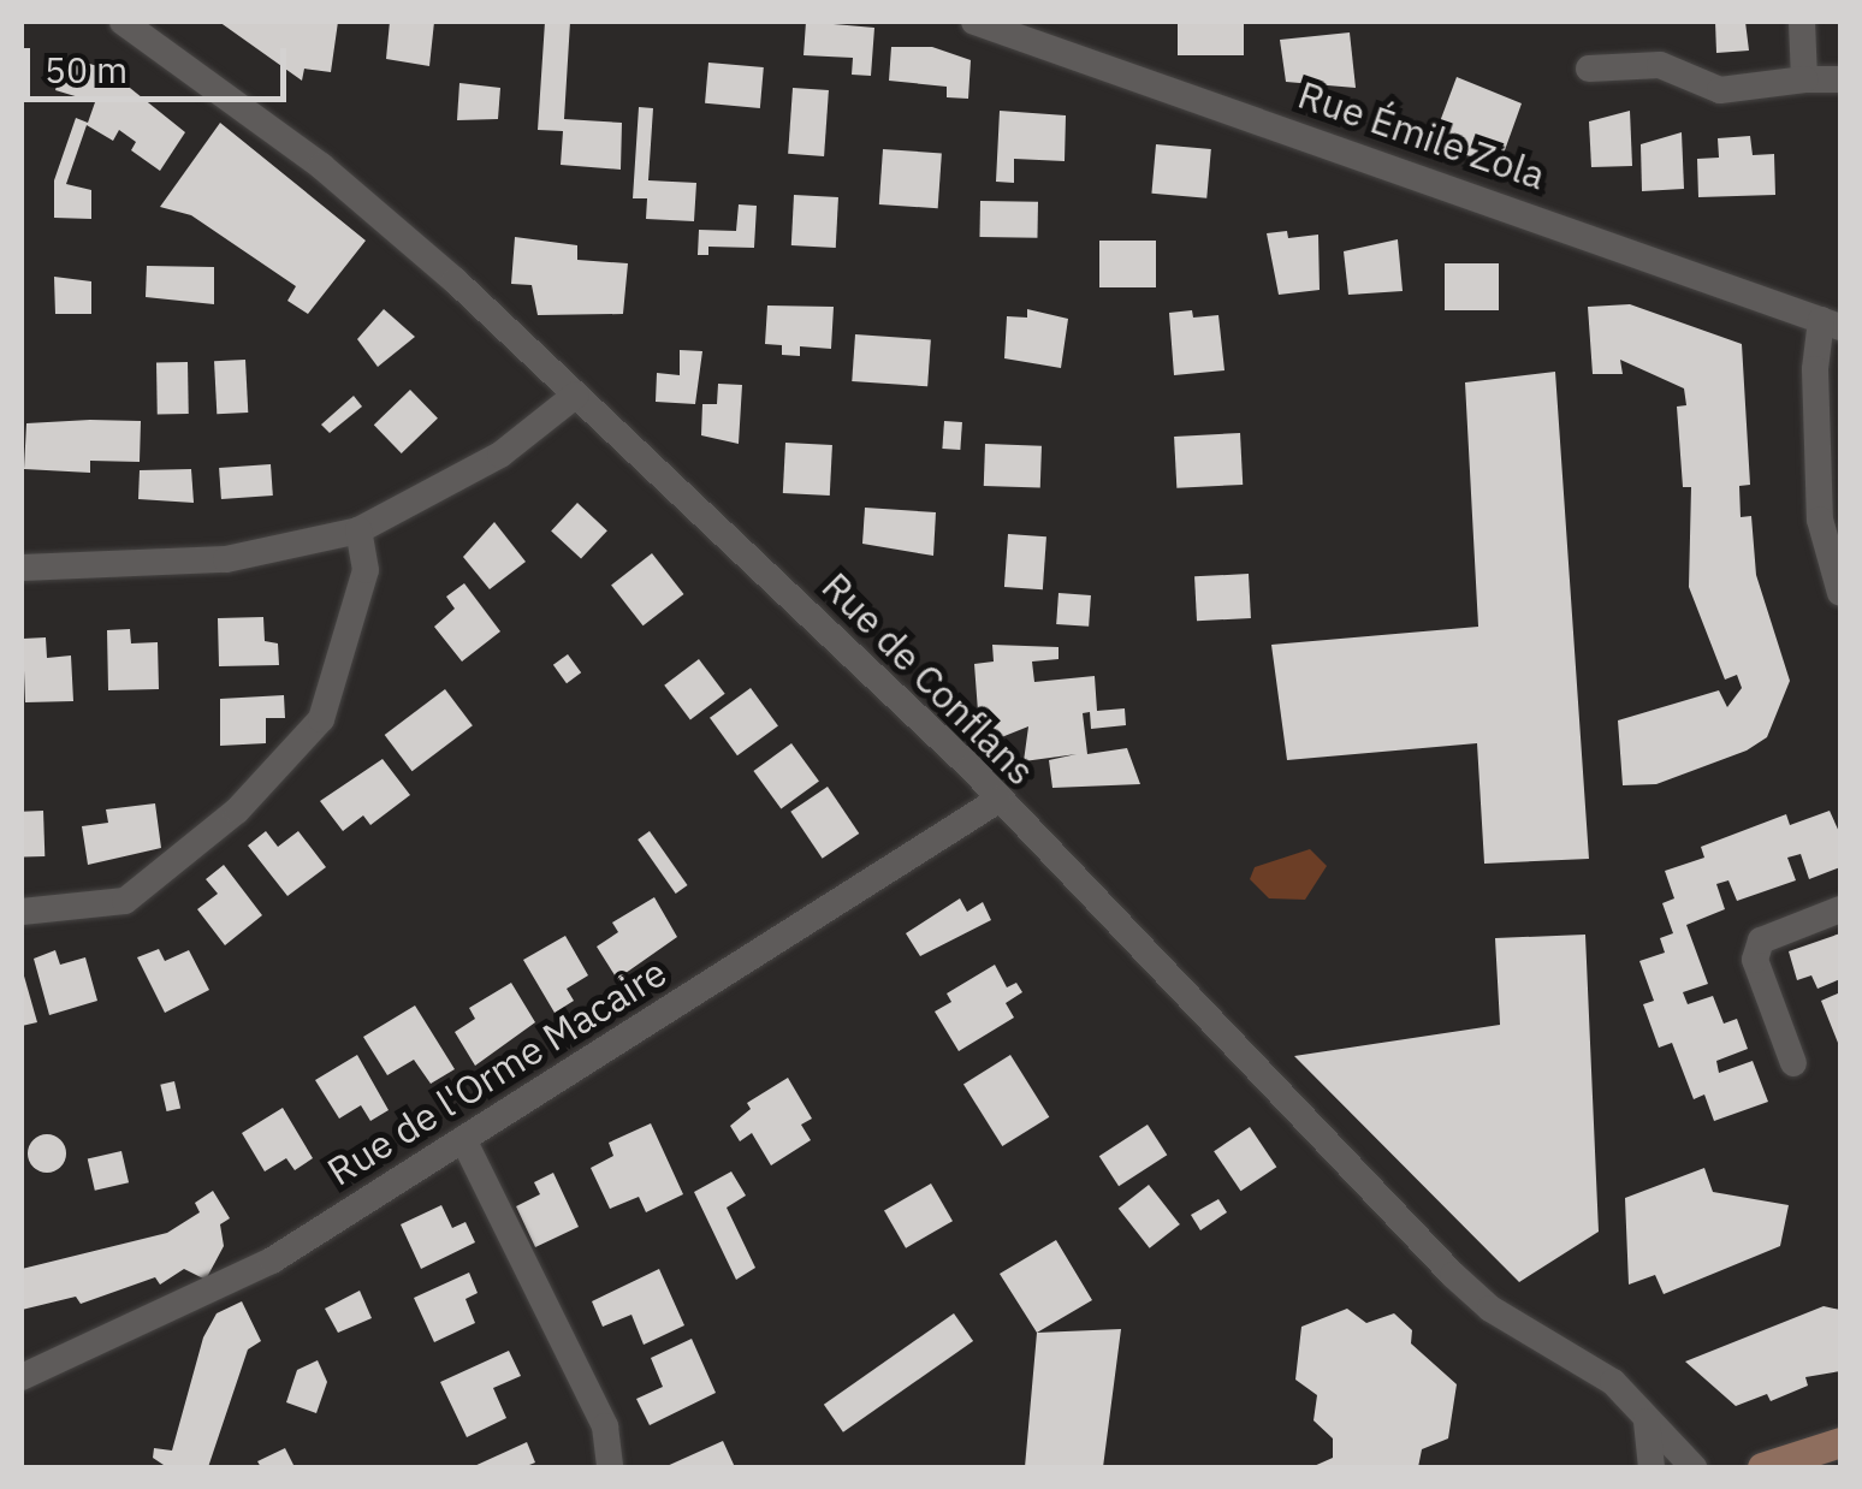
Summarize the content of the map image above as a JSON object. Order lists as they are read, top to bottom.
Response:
{
  "streets": {
    "street": ["Rue Émile Zola", "Rue de Conflans", "Rue de l'Orme Macaire"]
  },
  "crossings": [
    ["Rue de Conflans", "Rue de l'Orme Macaire"]
  ],
  "scale_bar": "50 m"
}
